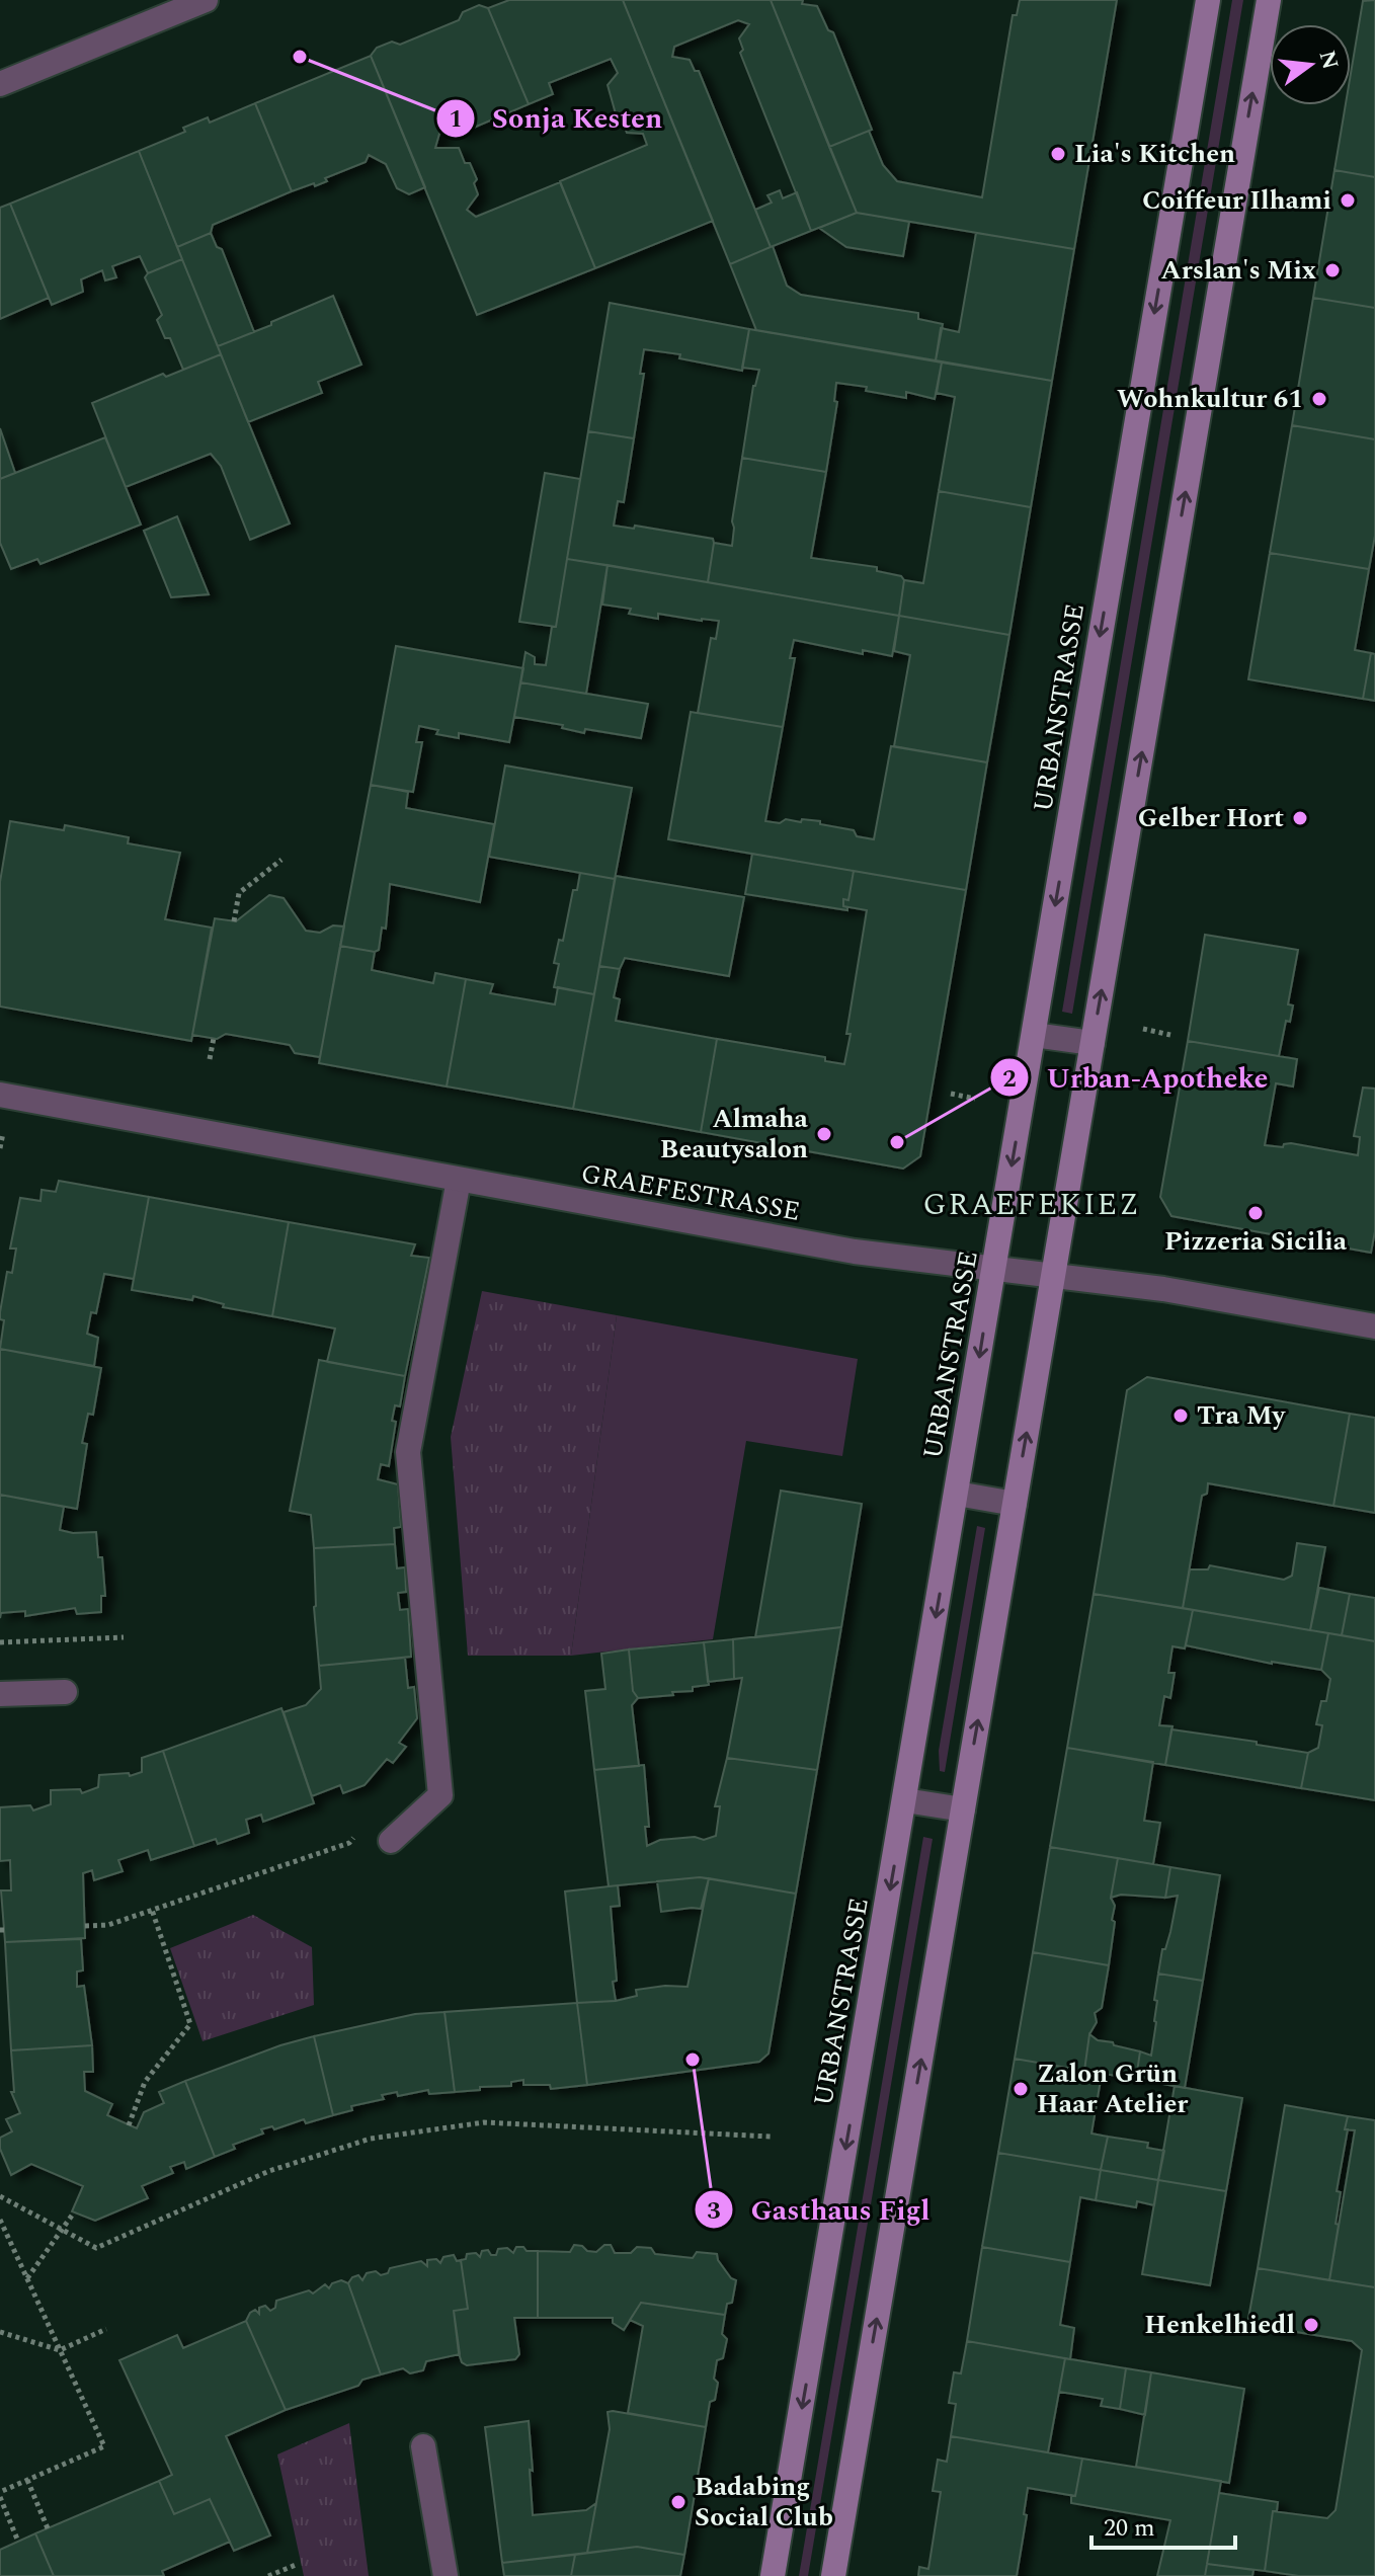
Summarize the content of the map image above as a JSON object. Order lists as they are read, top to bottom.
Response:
{
  "streets": {
    "main road": ["URBANSTRASSE"],
    "street": ["GRAEFESTRASSE"]
  },
  "crossings": [
    ["URBANSTRASSE", "GRAEFESTRASSE"]
  ],
  "districts": ["GRAEFEKIEZ"],
  "places": [
    "Sonja Kesten",
    "Lia's Kitchen",
    "Coiffeur Ilhami",
    "Arslan's Mix",
    "Wohnkultur 61",
    "Gelber Hort",
    "Almaha Beautysalon",
    "Urban-Apotheke",
    "Pizzeria Sicilia",
    "Tra My",
    "Gasthaus Figl",
    "Zalon Grün Haar Atelier",
    "Henkelhiedl",
    "Badabing Social Club"
  ],
  "scale_bar": "20 m",
  "north": "right"
}
